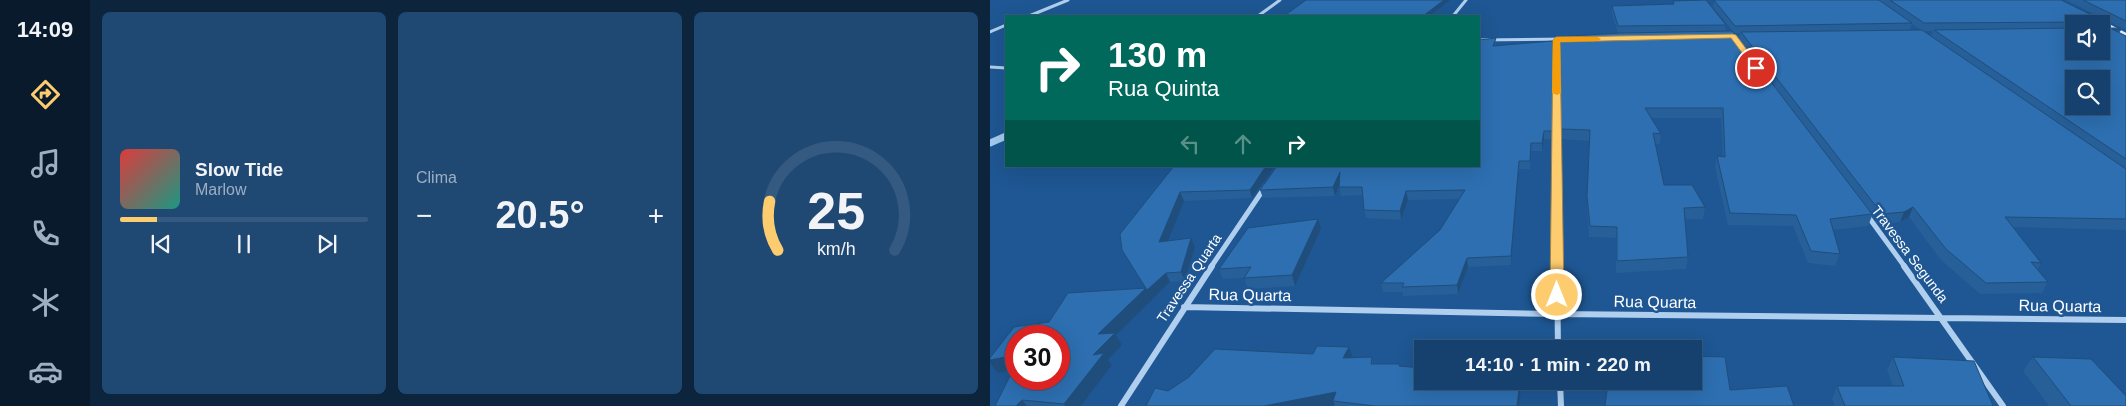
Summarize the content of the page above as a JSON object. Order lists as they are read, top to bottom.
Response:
{
  "streets": {
    "street": ["Travessa Segunda", "Travessa Quarta", "Rua Quarta"]
  },
  "crossings": [
    ["Travessa Segunda", "Rua Quarta"],
    ["Travessa Quarta", "Rua Quarta"]
  ],
  "page": {
    "tabs": "14:09",
    "tile": "Clima",
    "turn": ["130 m", "Rua Quinta"],
    "song": ["Slow Tide", "Marlow"],
    "heat": ["−", "20.5°", "+"],
    "limit": "30",
    "trip": "14:10 · 1 min · 220 m",
    "gauge": ["25", "km/h"]
  }
}
